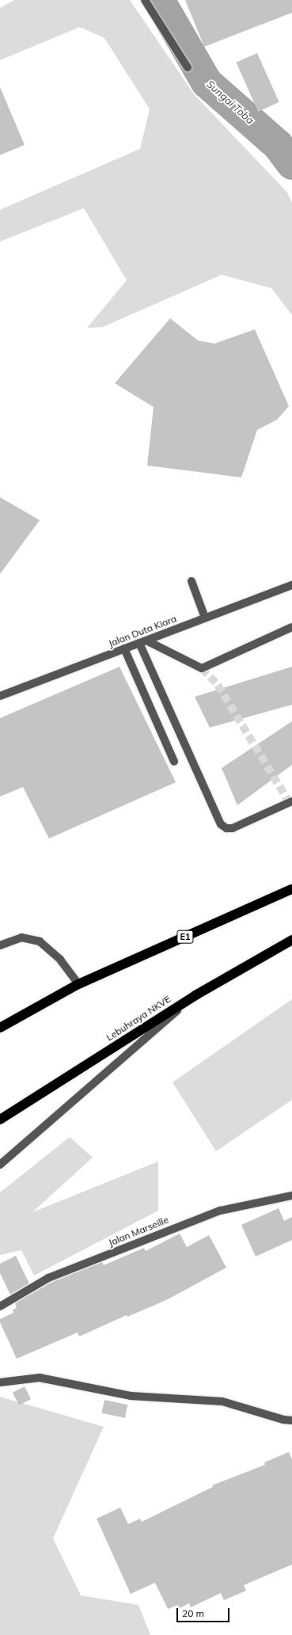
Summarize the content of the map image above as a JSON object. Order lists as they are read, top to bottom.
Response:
{
  "streets": {
    "highway": ["E1", "Lebuhraya NKVE"],
    "street": ["Jalan Duta Kiara", "Jalan Marseille"]
  },
  "water": ["Sungai Toba"],
  "scale_bar": "20 m"
}
